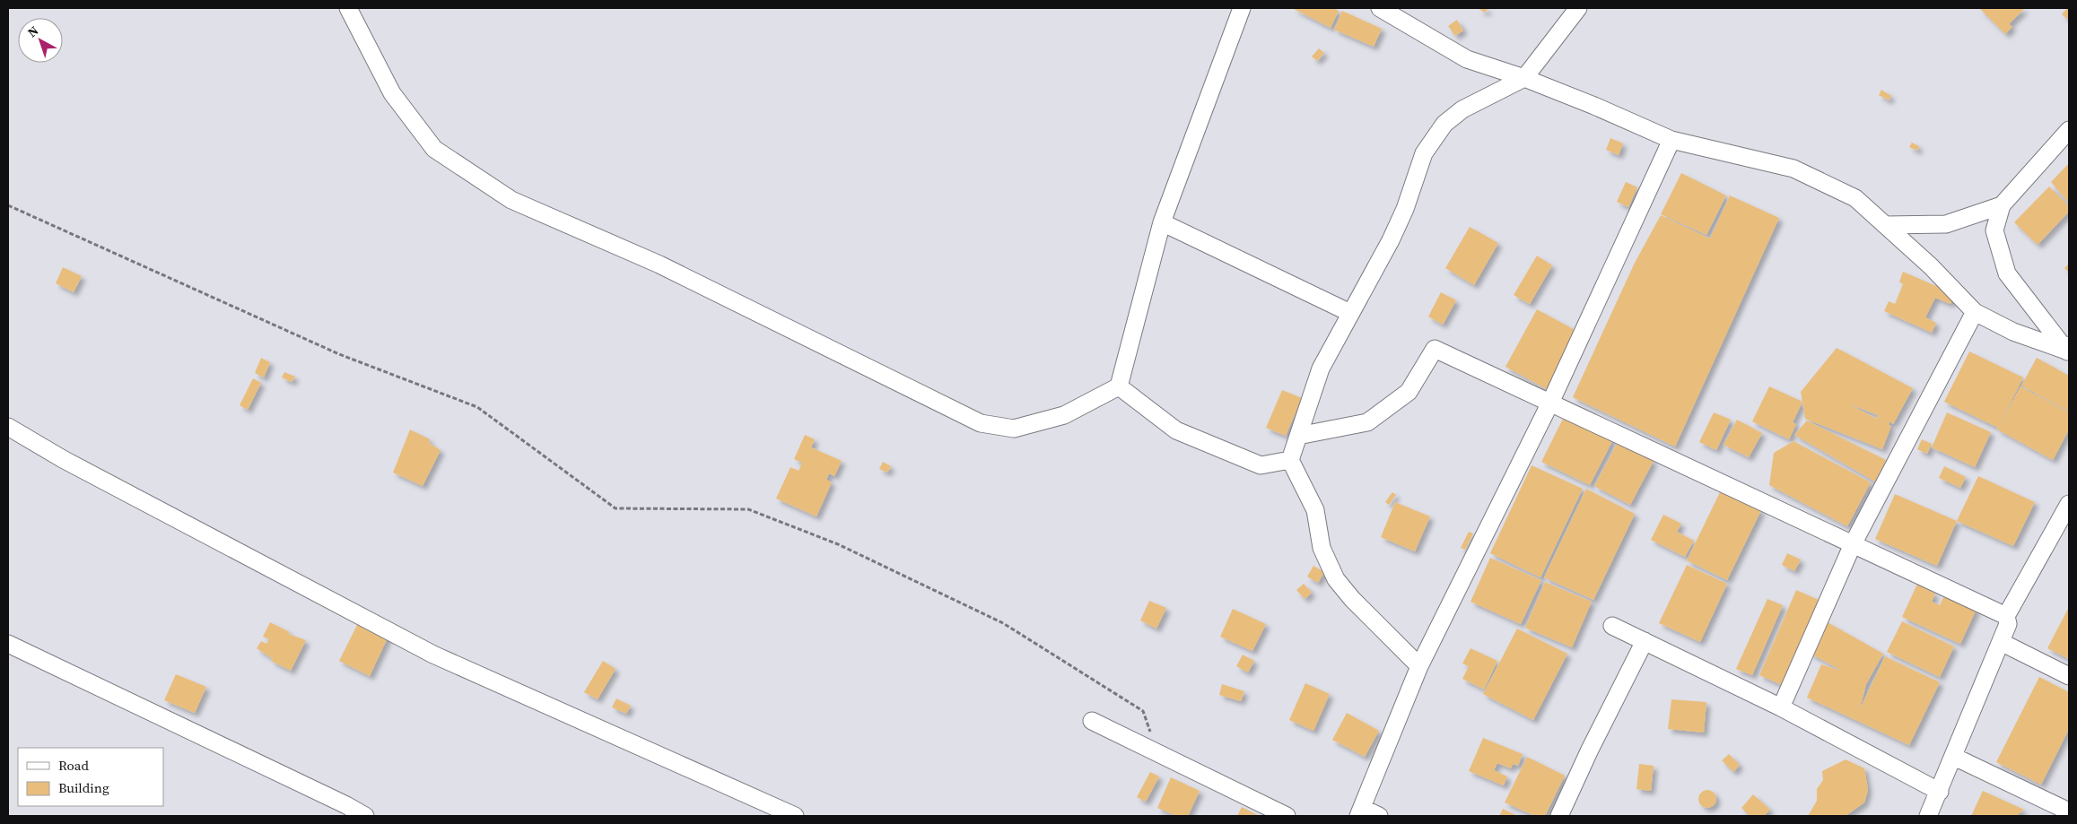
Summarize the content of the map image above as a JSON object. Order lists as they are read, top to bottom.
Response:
{
  "legend": ["Road", "Building"],
  "north": "top left"
}
